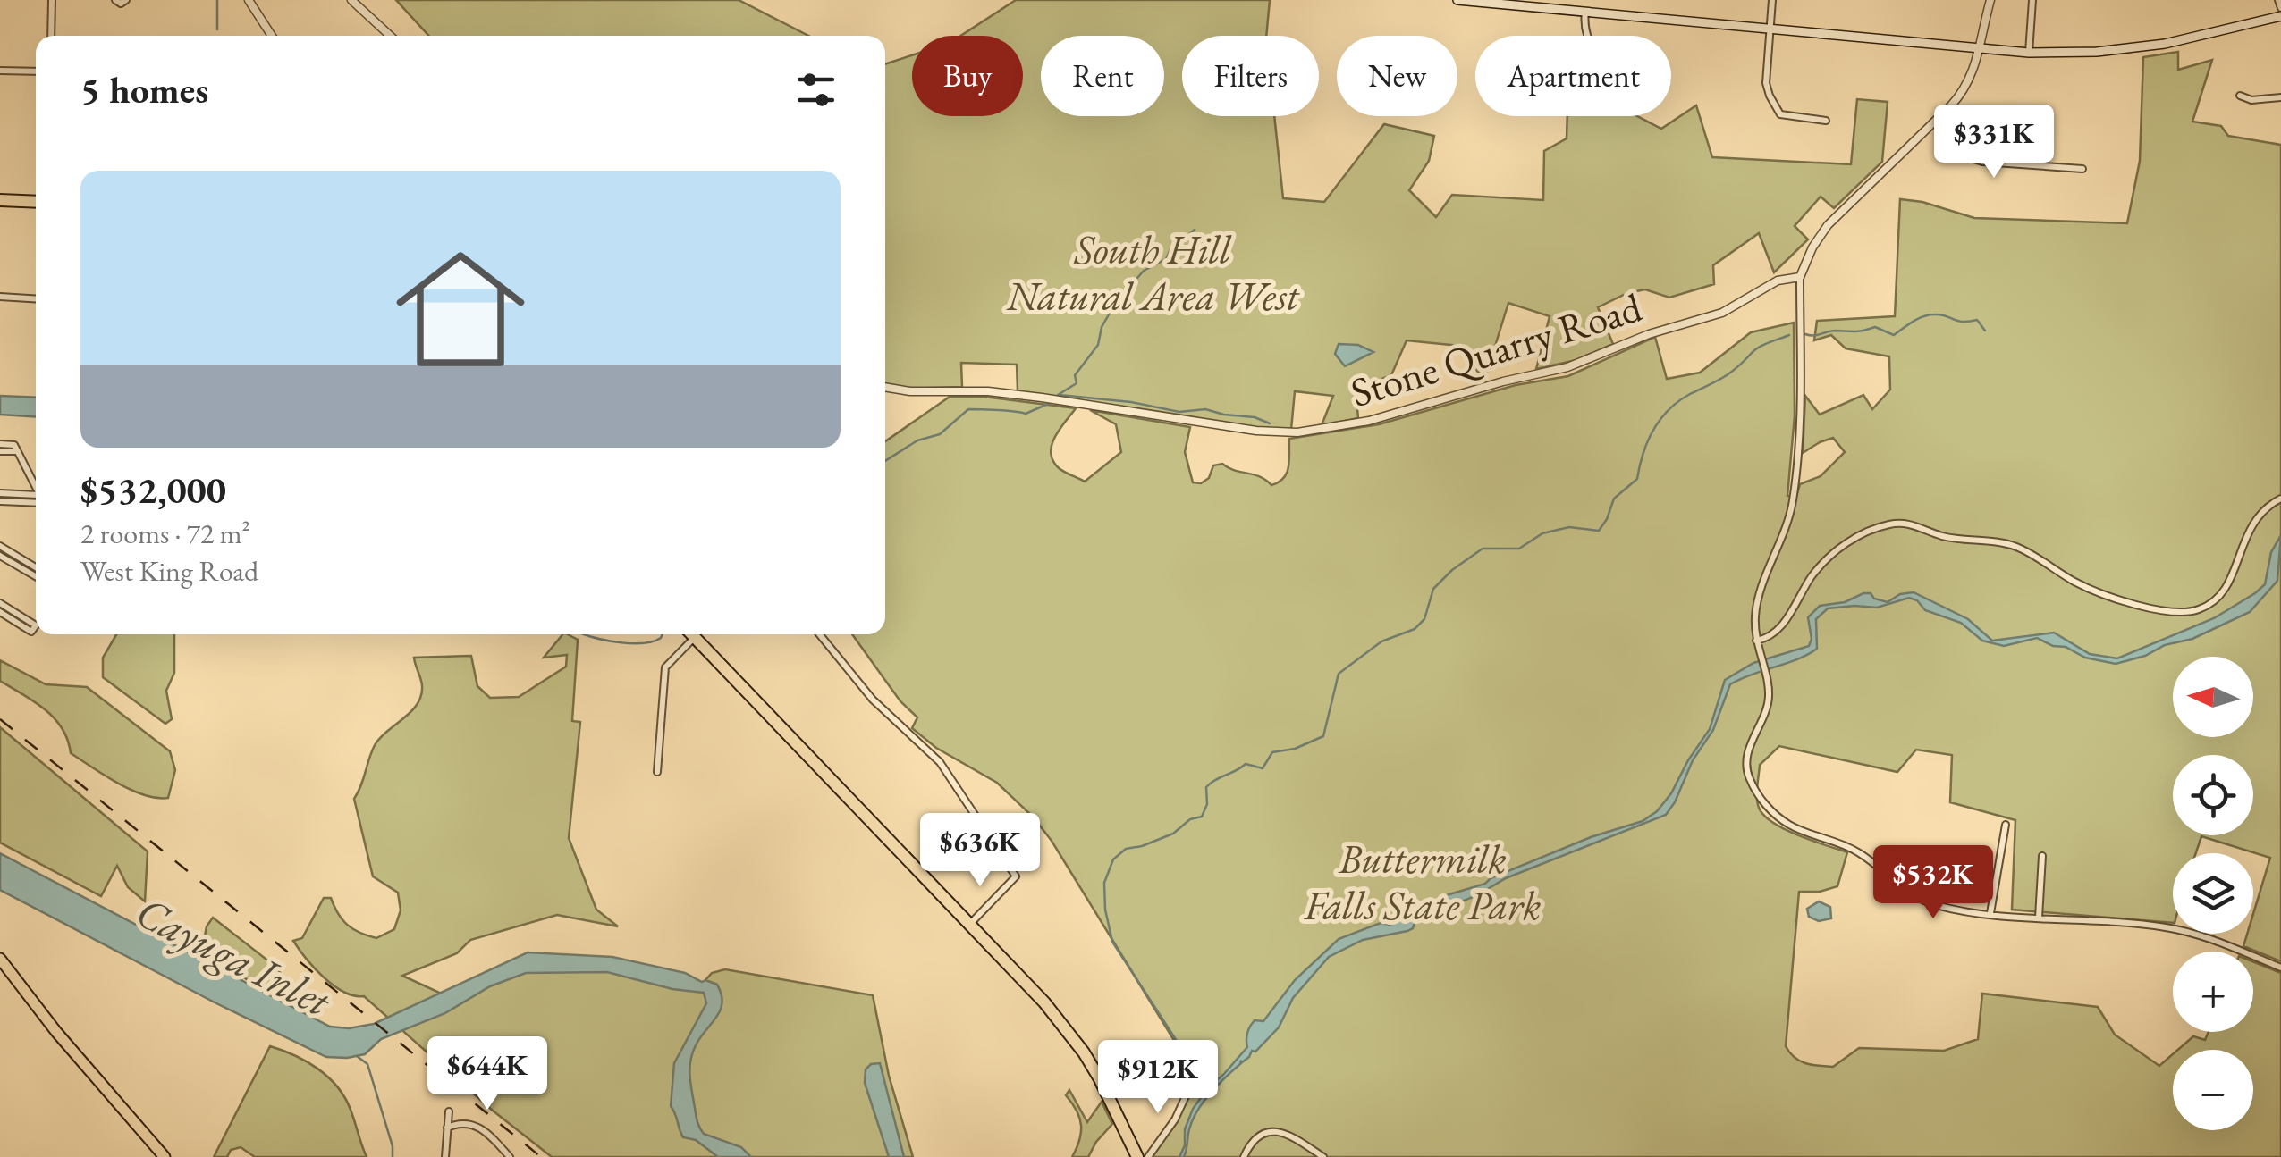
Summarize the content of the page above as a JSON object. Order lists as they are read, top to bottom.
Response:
{
  "streets": {
    "street": ["Stone Quarry Road"]
  },
  "water": ["Cayuga Inlet"],
  "parks": ["South Hill Natural Area West", "Buttermilk Falls State Park"],
  "north": "left",
  "page": {
    "chip": [
      "Buy",
      "Rent",
      "Filters",
      "New",
      "Apartment"
    ],
    "heading": "5 homes",
    "price": [
      "$331K",
      "$636K",
      "$532K",
      "$644K",
      "$912K"
    ],
    "list": [
      {
        "name": "$532,000",
        "note": "2 rooms · 72 m² · West King Road"
      }
    ],
    "map_buttons": ["+", "−"]
  }
}
